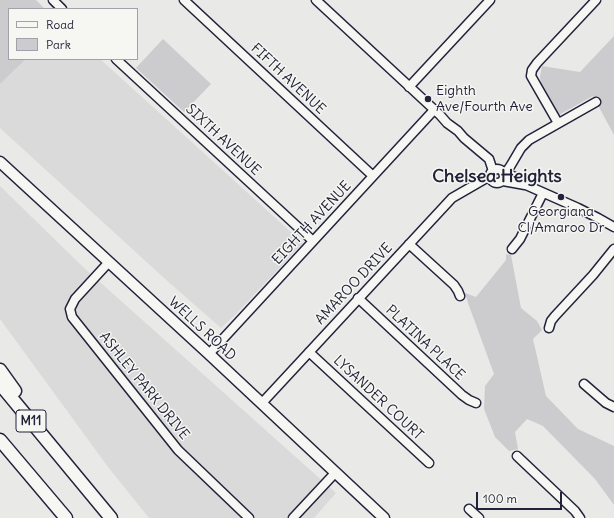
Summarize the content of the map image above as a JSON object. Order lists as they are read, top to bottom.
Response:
{
  "streets": {
    "highway": ["M11"],
    "main road": ["WELLS ROAD"],
    "street": [
      "FIFTH AVENUE",
      "SIXTH AVENUE",
      "EIGHTH AVENUE",
      "AMAROO DRIVE",
      "PLATINA PLACE",
      "ASHLEY PARK DRIVE",
      "LYSANDER COURT"
    ]
  },
  "crossings": [
    ["FIFTH AVENUE", "EIGHTH AVENUE"],
    ["SIXTH AVENUE", "EIGHTH AVENUE"],
    ["EIGHTH AVENUE", "WELLS ROAD"],
    ["AMAROO DRIVE", "WELLS ROAD"],
    ["AMAROO DRIVE", "PLATINA PLACE"],
    ["AMAROO DRIVE", "LYSANDER COURT"],
    ["WELLS ROAD", "ASHLEY PARK DRIVE"]
  ],
  "districts": ["Chelsea Heights"],
  "places": ["Eighth Ave/Fourth Ave", "Georgiana Cl/Amaroo Dr"],
  "legend": ["Road", "Park"],
  "scale_bar": "100 m"
}
